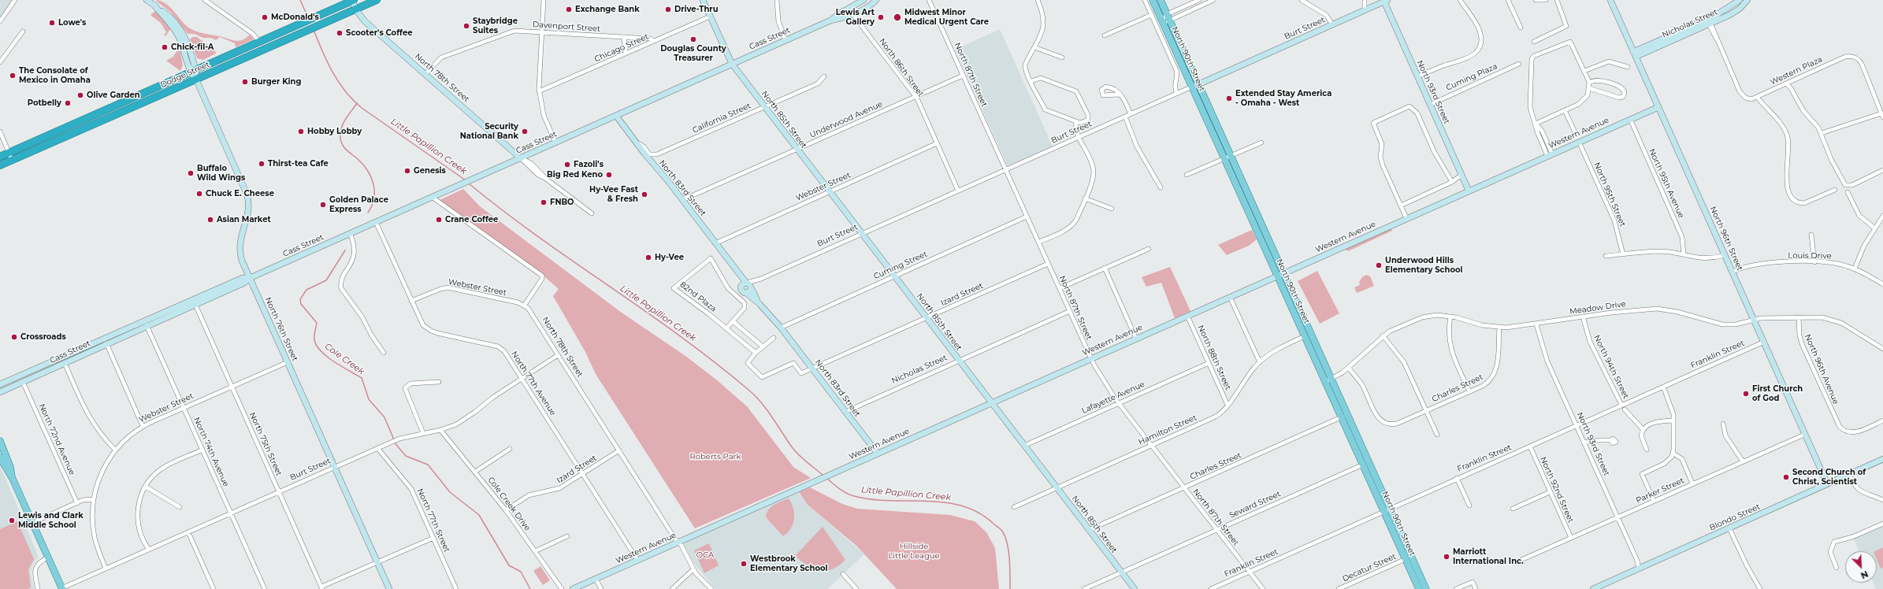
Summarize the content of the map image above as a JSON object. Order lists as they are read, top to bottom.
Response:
{
  "streets": {
    "highway": ["Dodge Street"],
    "main road": ["North 90th Street"],
    "street": [
      "Nicholas Street",
      "Davenport Street",
      "Burt Street",
      "Cass Street",
      "Chicago Street",
      "North 86th Street",
      "Western Plaza",
      "North 87th Street",
      "Cuming Plaza",
      "North 78th Street",
      "North 93rd Street",
      "California Street",
      "North 85th Street",
      "Underwood Avenue",
      "Western Avenue",
      "North 95th Avenue",
      "Webster Street",
      "North 83rd Street",
      "North 95th Street",
      "North 96th Street",
      "Louis Drive",
      "Cuming Street",
      "Izard Street",
      "82nd Plaza",
      "Meadow Drive",
      "North 76th Street",
      "Franklin Street",
      "North 88th Street",
      "North 94th Street",
      "North 96th Avenue",
      "North 77th Avenue",
      "Charles Street",
      "Lafayette Avenue",
      "Hamilton Street",
      "North 72nd Avenue",
      "North 75th Street",
      "North 74th Avenue",
      "North 92nd Street",
      "Parker Street",
      "Cole Creek Drive",
      "Seward Street",
      "Blondo Street",
      "North 77th Street",
      "Decatur Street"
    ]
  },
  "crossings": [
    ["Nicholas Street", "Western Plaza"],
    ["Nicholas Street", "North 87th Street"],
    ["Nicholas Street", "North 85th Street"],
    ["Nicholas Street", "North 83rd Street"],
    ["Nicholas Street", "North 96th Street"],
    ["Davenport Street", "Chicago Street"],
    ["Davenport Street", "North 78th Street"],
    ["Burt Street", "North 90th Street"],
    ["Burt Street", "North 86th Street"],
    ["Burt Street", "North 87th Street"],
    ["Burt Street", "North 78th Street"],
    ["Burt Street", "North 93rd Street"],
    ["Burt Street", "North 85th Street"],
    ["Burt Street", "North 83rd Street"],
    ["Burt Street", "North 76th Street"],
    ["Burt Street", "North 77th Avenue"],
    ["Burt Street", "North 75th Street"],
    ["Burt Street", "North 74th Avenue"],
    ["Burt Street", "Cole Creek Drive"],
    ["Burt Street", "North 77th Street"],
    ["Cass Street", "North 86th Street"],
    ["Cass Street", "North 78th Street"],
    ["Cass Street", "North 85th Street"],
    ["Cass Street", "North 83rd Street"],
    ["Cass Street", "North 76th Street"],
    ["Cass Street", "North 77th Avenue"],
    ["Cass Street", "North 72nd Avenue"],
    ["Cass Street", "North 75th Street"],
    ["Cass Street", "North 74th Avenue"],
    ["Chicago Street", "North 85th Street"],
    ["North 90th Street", "Western Avenue"],
    ["North 90th Street", "Meadow Drive"],
    ["North 90th Street", "Franklin Street"],
    ["North 90th Street", "Charles Street"],
    ["North 90th Street", "Hamilton Street"],
    ["North 90th Street", "Seward Street"],
    ["North 90th Street", "Decatur Street"],
    ["North 86th Street", "Underwood Avenue"],
    ["North 86th Street", "Webster Street"],
    ["Dodge Street", "North 78th Street"],
    ["Dodge Street", "North 76th Street"],
    ["North 87th Street", "Underwood Avenue"],
    ["North 87th Street", "Western Avenue"],
    ["North 87th Street", "Cuming Street"],
    ["North 87th Street", "Izard Street"],
    ["North 87th Street", "Franklin Street"],
    ["North 87th Street", "Charles Street"],
    ["North 87th Street", "Lafayette Avenue"],
    ["North 87th Street", "Hamilton Street"],
    ["North 87th Street", "Seward Street"],
    ["Cuming Plaza", "North 93rd Street"],
    ["North 78th Street", "Western Avenue"],
    ["North 78th Street", "Webster Street"],
    ["North 78th Street", "Izard Street"],
    ["North 93rd Street", "Western Avenue"],
    ["North 93rd Street", "Meadow Drive"],
    ["North 93rd Street", "Franklin Street"],
    ["North 93rd Street", "Parker Street"],
    ["North 93rd Street", "Blondo Street"],
    ["California Street", "North 85th Street"],
    ["North 85th Street", "Underwood Avenue"],
    ["North 85th Street", "Western Avenue"],
    ["North 85th Street", "Webster Street"],
    ["North 85th Street", "Cuming Street"],
    ["North 85th Street", "Izard Street"],
    ["North 85th Street", "Charles Street"],
    ["North 85th Street", "Lafayette Avenue"],
    ["North 85th Street", "Hamilton Street"],
    ["North 85th Street", "Seward Street"],
    ["Underwood Avenue", "North 83rd Street"],
    ["Western Avenue", "North 95th Avenue"],
    ["Western Avenue", "North 83rd Street"],
    ["Western Avenue", "North 95th Street"],
    ["Western Avenue", "North 96th Street"],
    ["Western Avenue", "North 88th Street"],
    ["Western Avenue", "North 77th Avenue"],
    ["Webster Street", "North 83rd Street"],
    ["Webster Street", "North 76th Street"],
    ["Webster Street", "North 77th Avenue"],
    ["Webster Street", "North 75th Street"],
    ["Webster Street", "North 74th Avenue"],
    ["North 83rd Street", "Cuming Street"],
    ["North 83rd Street", "Izard Street"],
    ["North 96th Street", "Louis Drive"],
    ["North 96th Street", "Meadow Drive"],
    ["North 96th Street", "Franklin Street"],
    ["North 96th Street", "Parker Street"],
    ["North 96th Street", "Blondo Street"],
    ["Izard Street", "North 77th Avenue"],
    ["Izard Street", "Cole Creek Drive"],
    ["Meadow Drive", "North 94th Street"],
    ["Meadow Drive", "North 96th Avenue"],
    ["Meadow Drive", "Charles Street"],
    ["Franklin Street", "North 94th Street"],
    ["Franklin Street", "North 92nd Street"],
    ["North 88th Street", "Lafayette Avenue"],
    ["North 88th Street", "Hamilton Street"],
    ["North 92nd Street", "Parker Street"]
  ],
  "water": ["Little Papillion Creek", "Cole Creek"],
  "parks": ["Roberts Park", "Hillside Little League", "OCA"],
  "places": [
    "Exchange Bank",
    "Drive-Thru",
    "McDonald's",
    "Lewis Art Gallery",
    "Midwest Minor Medical Urgent Care",
    "Lowe's",
    "Staybridge Suites",
    "Scooter's Coffee",
    "Douglas County Treasurer",
    "Chick-fil-A",
    "The Consolate of Mexico in Omaha",
    "Burger King",
    "Olive Garden",
    "Extended Stay America - Omaha - West",
    "Potbelly",
    "Hobby Lobby",
    "Security National Bank",
    "Thirst-tea Cafe",
    "Fazoli's",
    "Genesis",
    "Buffalo Wild Wings",
    "Big Red Keno",
    "Chuck E. Cheese",
    "Hy-Vee Fast & Fresh",
    "FNBO",
    "Golden Palace Express",
    "Asian Market",
    "Crane Coffee",
    "Hy-Vee",
    "Underwood Hills Elementary School",
    "Crossroads",
    "First Church of God",
    "Second Church of Christ, Scientist",
    "Lewis and Clark Middle School",
    "Marriott International Inc.",
    "Westbrook Elementary School"
  ],
  "north": "bottom right"
}
